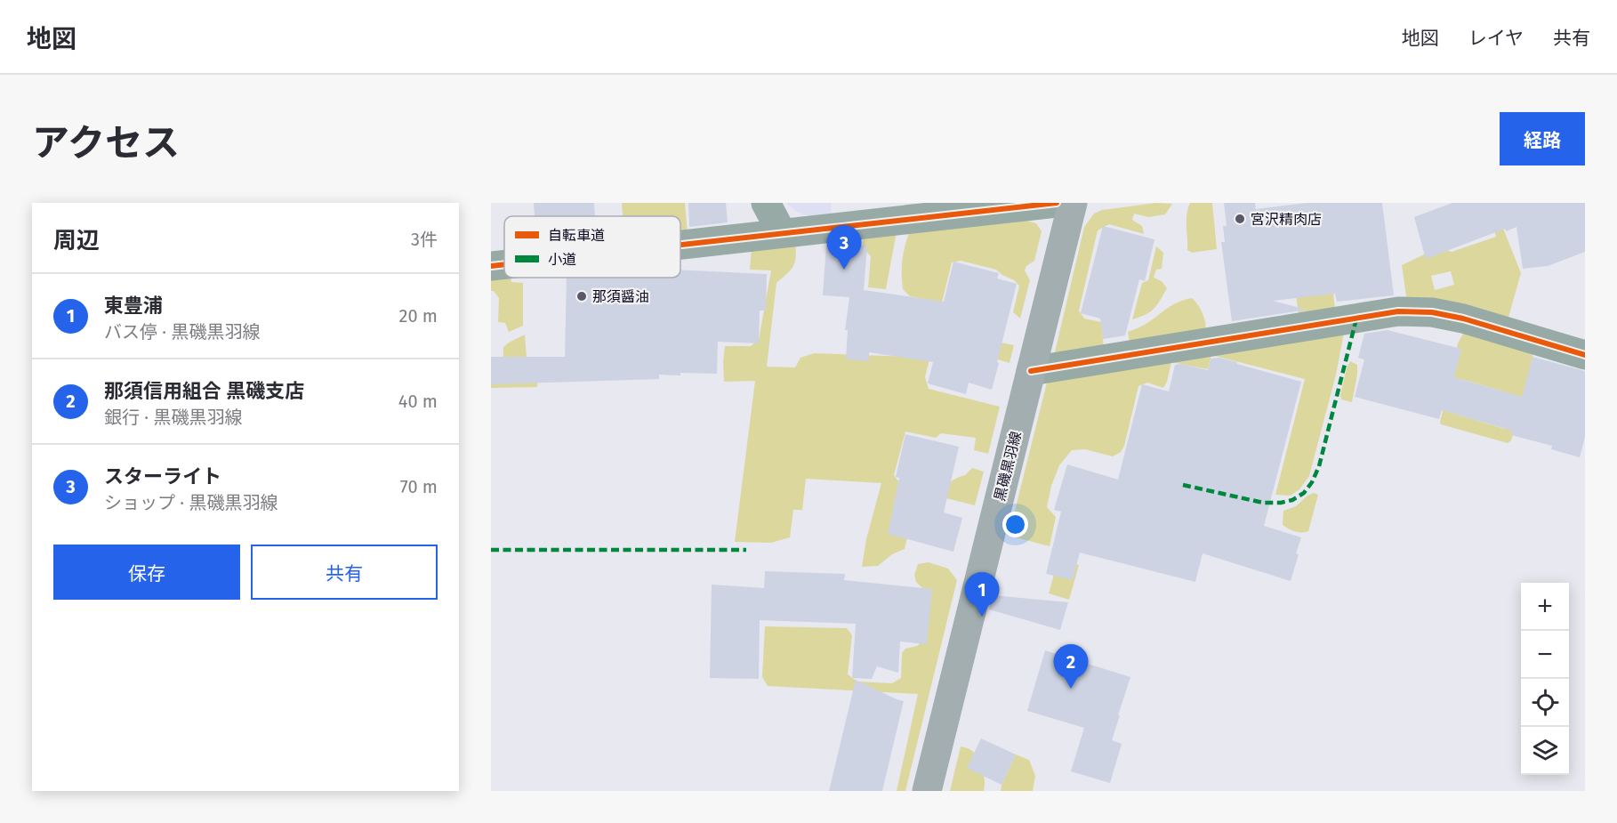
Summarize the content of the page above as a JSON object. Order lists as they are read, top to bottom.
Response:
{
  "streets": {
    "main road": ["黒磯黒羽線"]
  },
  "places": ["宮沢精肉店", "那須醤油"],
  "legend": ["自転車道", "小道"],
  "page": {
    "header": "地図",
    "nav": ["地図", "レイヤ", "共有"],
    "title": "アクセス",
    "buttons": [
      "経路",
      ["保存", "共有"]
    ],
    "heading": ["周辺", "3件"],
    "pins": ["3", "1", "2"],
    "list": [
      {
        "mark": "1",
        "name": "東豊浦",
        "note": "バス停 · 黒磯黒羽線",
        "value": "20 m"
      },
      {
        "mark": "2",
        "name": "那須信用組合 黒磯支店",
        "note": "銀行 · 黒磯黒羽線",
        "value": "40 m"
      },
      {
        "mark": "3",
        "name": "スターライト",
        "note": "ショップ · 黒磯黒羽線",
        "value": "70 m"
      }
    ],
    "map_buttons": ["+", "−"]
  }
}
